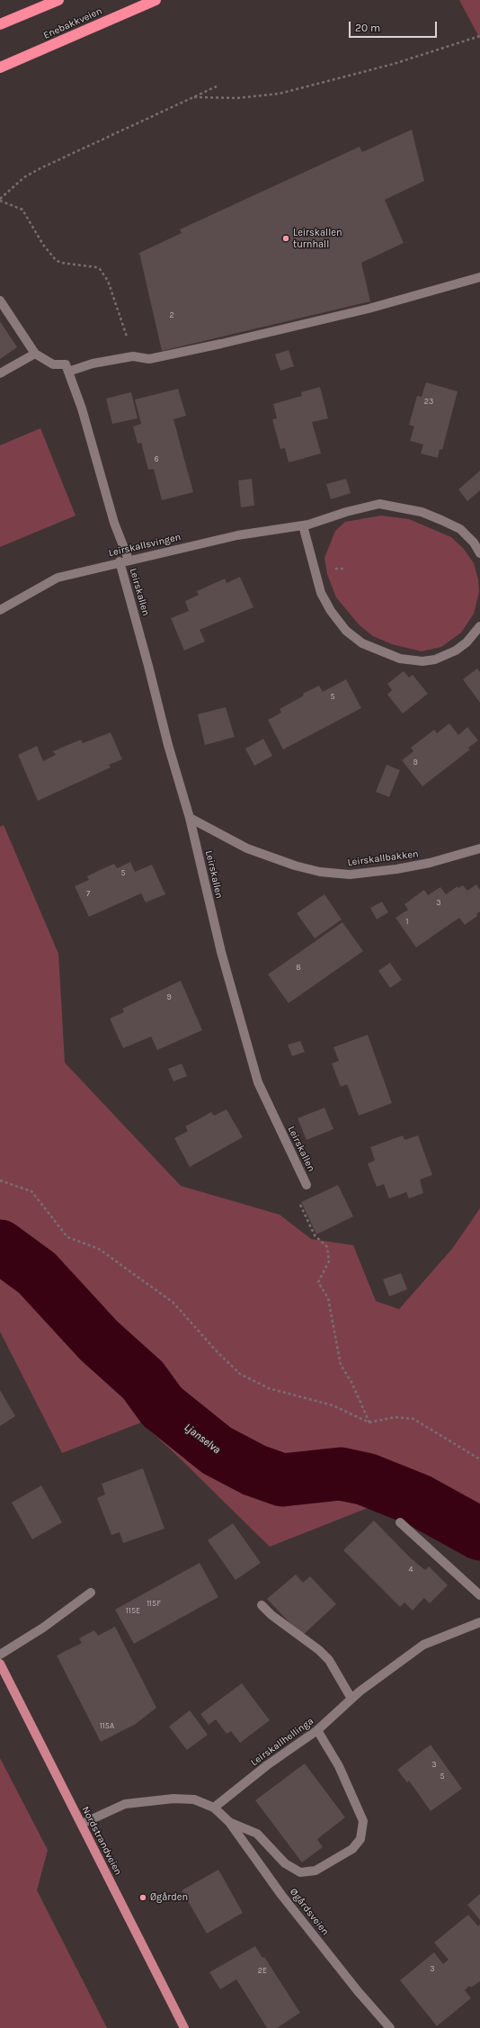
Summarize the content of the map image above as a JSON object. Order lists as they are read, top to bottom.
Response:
{
  "streets": {
    "highway": ["Enebakkveien"],
    "main road": ["Nordstrandveien"],
    "street": [
      "Leirskallsvingen",
      "Leirskallen",
      "Leirskallbakken",
      "Leirskallhellinga",
      "Øgårdsveien"
    ]
  },
  "crossings": [
    ["Leirskallsvingen", "Leirskallen"],
    ["Leirskallen", "Leirskallbakken"],
    ["Leirskallhellinga", "Øgårdsveien"]
  ],
  "water": ["Ljanselva"],
  "places": ["Leirskallen turnhall", "Øgården"],
  "house_numbers": [
    "2",
    "23",
    "6",
    "5",
    "9",
    "5",
    "7",
    "3",
    "1",
    "8",
    "9",
    "4",
    "115F",
    "115E",
    "115A",
    "3",
    "5",
    "3",
    "2E"
  ],
  "scale_bar": "20 m"
}
